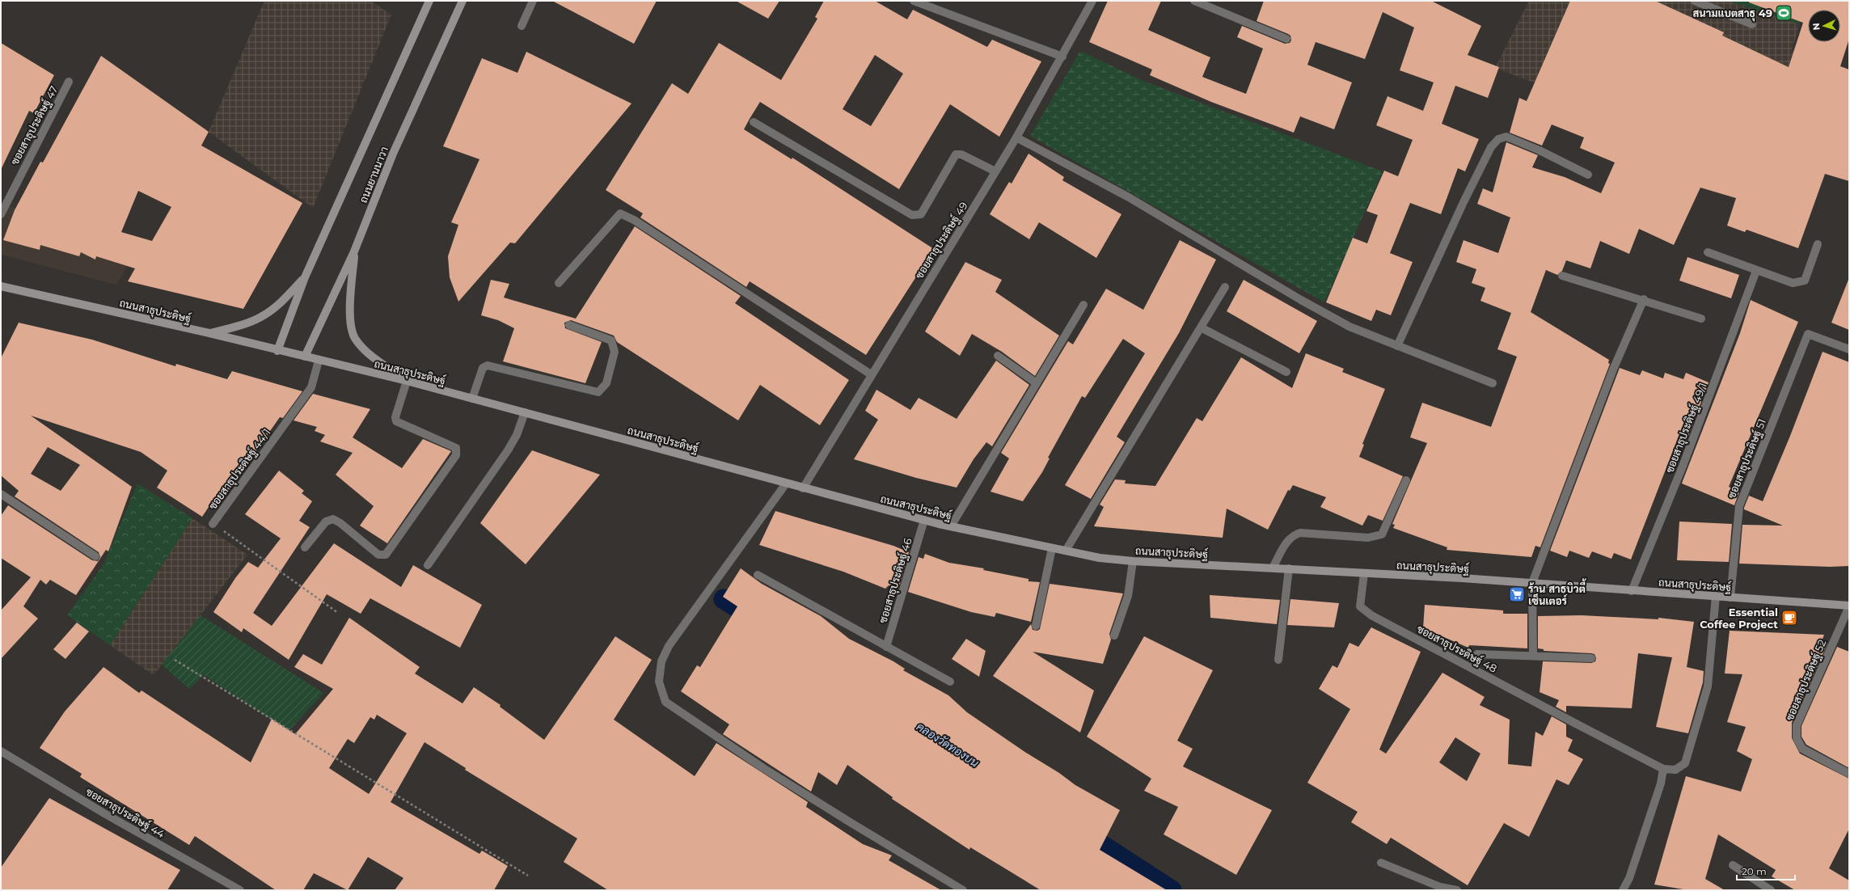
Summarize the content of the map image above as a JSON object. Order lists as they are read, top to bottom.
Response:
{
  "streets": {
    "main road": ["ถนนยานนาวา", "ถนนสาธุประดิษฐ์"],
    "street": [
      "ซอยสาธุประดิษฐ์ 47",
      "ซอยสาธุประดิษฐ์ 49",
      "ซอยสาธุประดิษฐ์ 49/1",
      "ซอยสาธุประดิษฐ์ 51",
      "ซอยสาธุประดิษฐ์ 44/1",
      "ซอยสาธุประดิษฐ์ 46",
      "ซอยสาธุประดิษฐ์ 48",
      "ซอยสาธุประดิษฐ์ 52",
      "ซอยสาธุประดิษฐ์ 44"
    ]
  },
  "crossings": [
    ["ถนนยานนาวา", "ถนนสาธุประดิษฐ์"],
    ["ซอยสาธุประดิษฐ์ 49", "ถนนสาธุประดิษฐ์"],
    ["ถนนสาธุประดิษฐ์", "ซอยสาธุประดิษฐ์ 49/1"],
    ["ถนนสาธุประดิษฐ์", "ซอยสาธุประดิษฐ์ 51"],
    ["ถนนสาธุประดิษฐ์", "ซอยสาธุประดิษฐ์ 44/1"],
    ["ถนนสาธุประดิษฐ์", "ซอยสาธุประดิษฐ์ 46"],
    ["ถนนสาธุประดิษฐ์", "ซอยสาธุประดิษฐ์ 48"],
    ["ถนนสาธุประดิษฐ์", "ซอยสาธุประดิษฐ์ 52"]
  ],
  "water": ["คลองวัดทองบน"],
  "places": {
    "sports": ["สนามแบตสาธุ 49"],
    "supermarket": ["ร้าน สาธุบิวตี้ เซ็นเตอร์"],
    "cafe": ["Essential Coffee Project"]
  },
  "scale_bar": "20 m",
  "north": "left"
}
